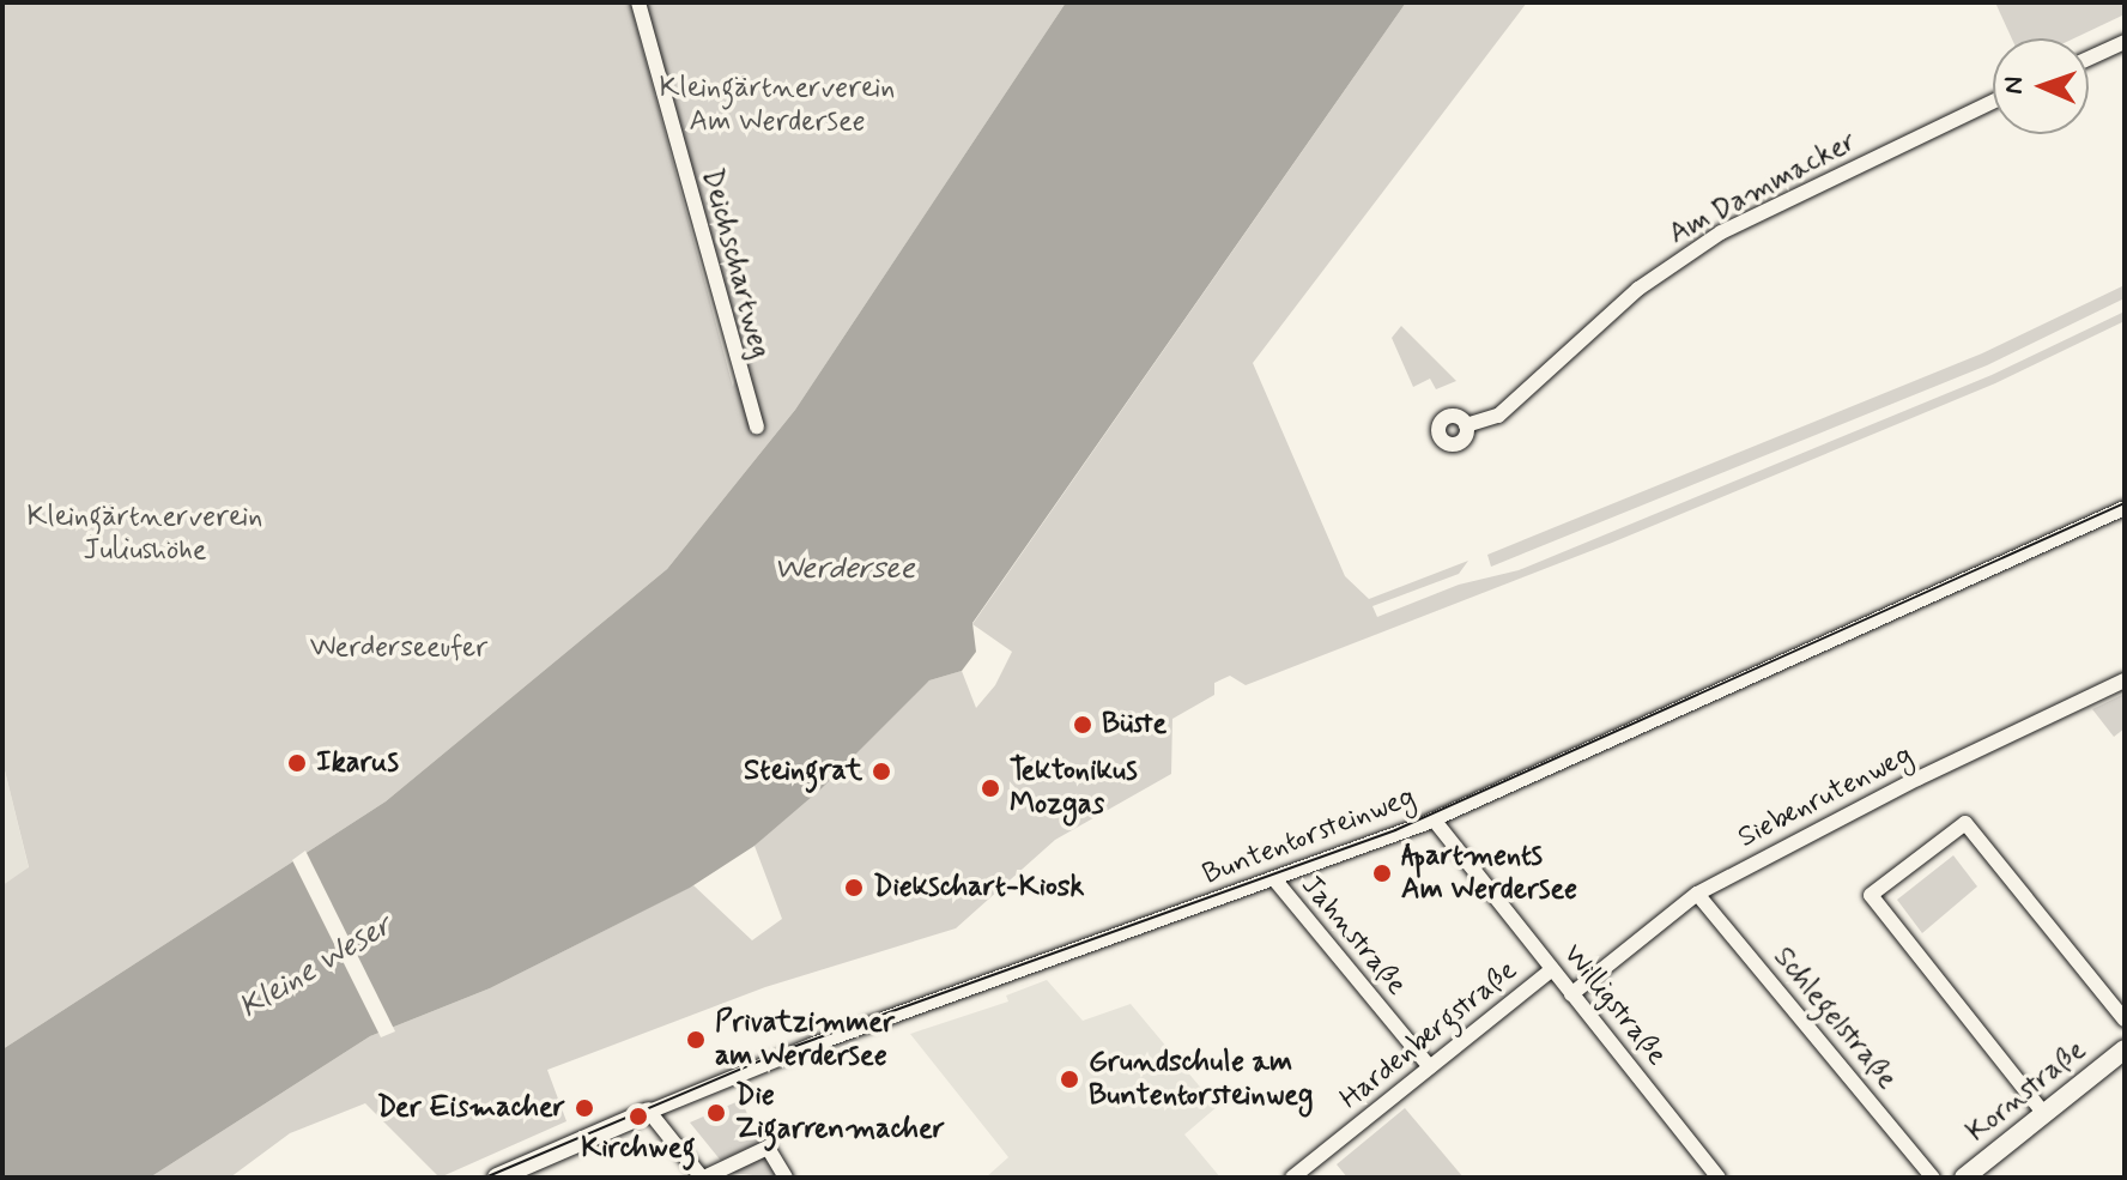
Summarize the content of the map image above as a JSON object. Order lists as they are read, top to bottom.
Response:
{
  "streets": {
    "street": [
      "Am Dammacker",
      "Deichschartweg",
      "Siebenrutenweg",
      "Buntentorsteinweg",
      "Jahnstraße",
      "Willigstraße",
      "Schlegelstraße",
      "Hardenbergstraße",
      "Kornstraße"
    ]
  },
  "crossings": [
    ["Siebenrutenweg", "Willigstraße"],
    ["Siebenrutenweg", "Schlegelstraße"],
    ["Buntentorsteinweg", "Jahnstraße"],
    ["Buntentorsteinweg", "Willigstraße"],
    ["Jahnstraße", "Hardenbergstraße"],
    ["Willigstraße", "Hardenbergstraße"]
  ],
  "water": ["Werdersee", "Kleine Weser"],
  "parks": ["Kleingärtnerverein Am Werdersee", "Kleingärtnerverein Juliushöhe", "Werderseeufer"],
  "places": [
    "Büste",
    "Ikarus",
    "Steingrat",
    "Tektonikus Mozgas",
    "Apartments Am Werdersee",
    "Diekschart-Kiosk",
    "Privatzimmer am Werdersee",
    "Grundschule am Buntentorsteinweg",
    "Der Eismacher",
    "Die Zigarrenmacher",
    "Kirchweg"
  ],
  "north": "left"
}
